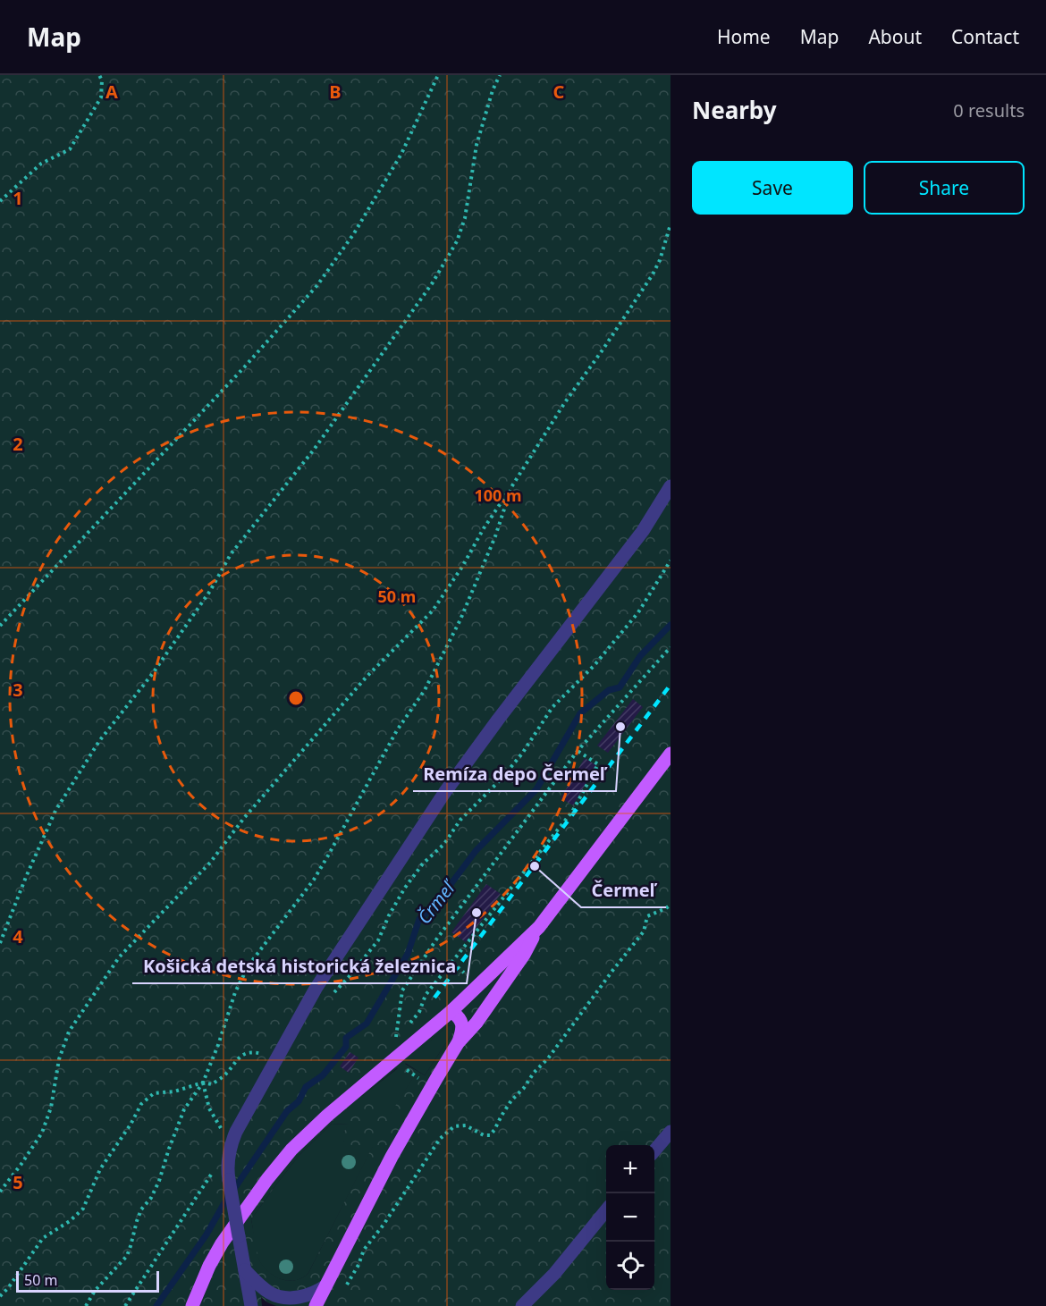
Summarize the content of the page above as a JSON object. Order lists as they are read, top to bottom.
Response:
{
  "water": ["Črmeľ"],
  "places": ["Remíza depo Čermeľ", "Čermeľ", "Košická detská historická železnica"],
  "scale_bar": "50 m",
  "page": {
    "header": "Map",
    "nav": [
      "Home",
      "Map",
      "About",
      "Contact"
    ],
    "heading": ["Nearby", "0 results"],
    "buttons": ["Save", "Share"],
    "map_buttons": ["+", "−"],
    "scale": "50 m"
  },
  "grid": {
    "columns": ["A", "B", "C"],
    "rows": [
      "1",
      "2",
      "3",
      "4",
      "5"
    ]
  },
  "rings": ["100 m", "50 m"]
}
